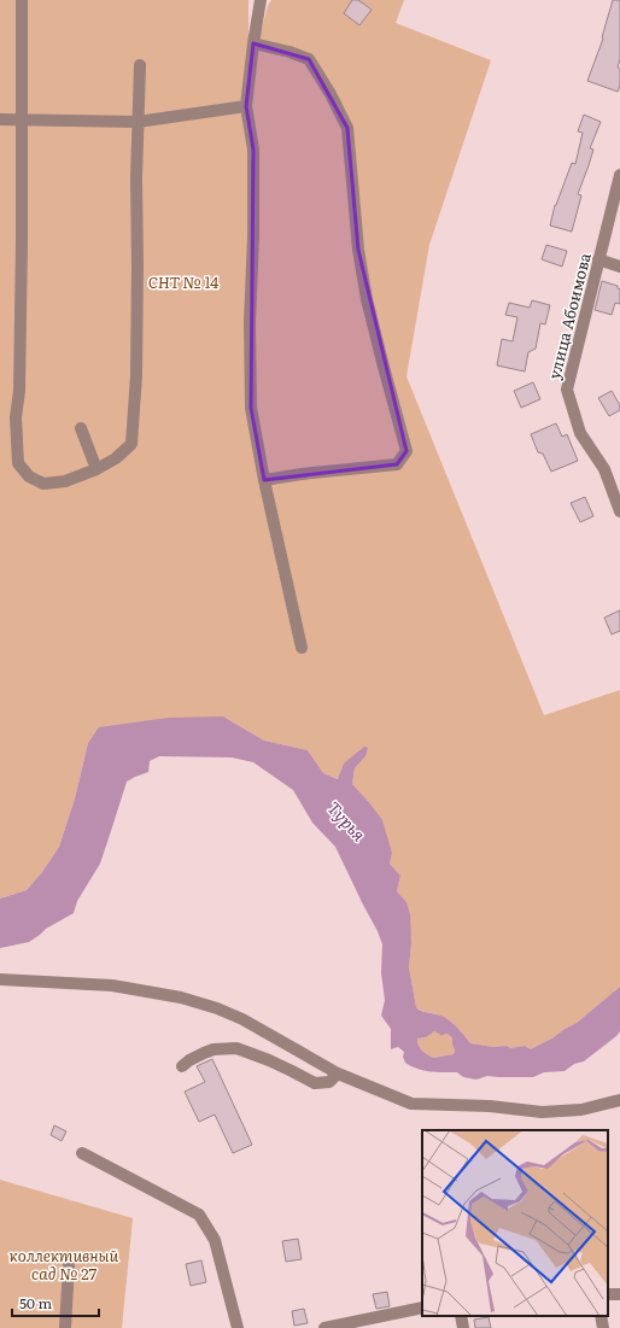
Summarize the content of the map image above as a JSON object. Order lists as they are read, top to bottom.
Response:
{
  "streets": {
    "street": ["улица Абоимова"]
  },
  "water": ["Турья"],
  "parks": ["СНТ № 14", "коллективный сад № 27"],
  "scale_bar": "50 m"
}
